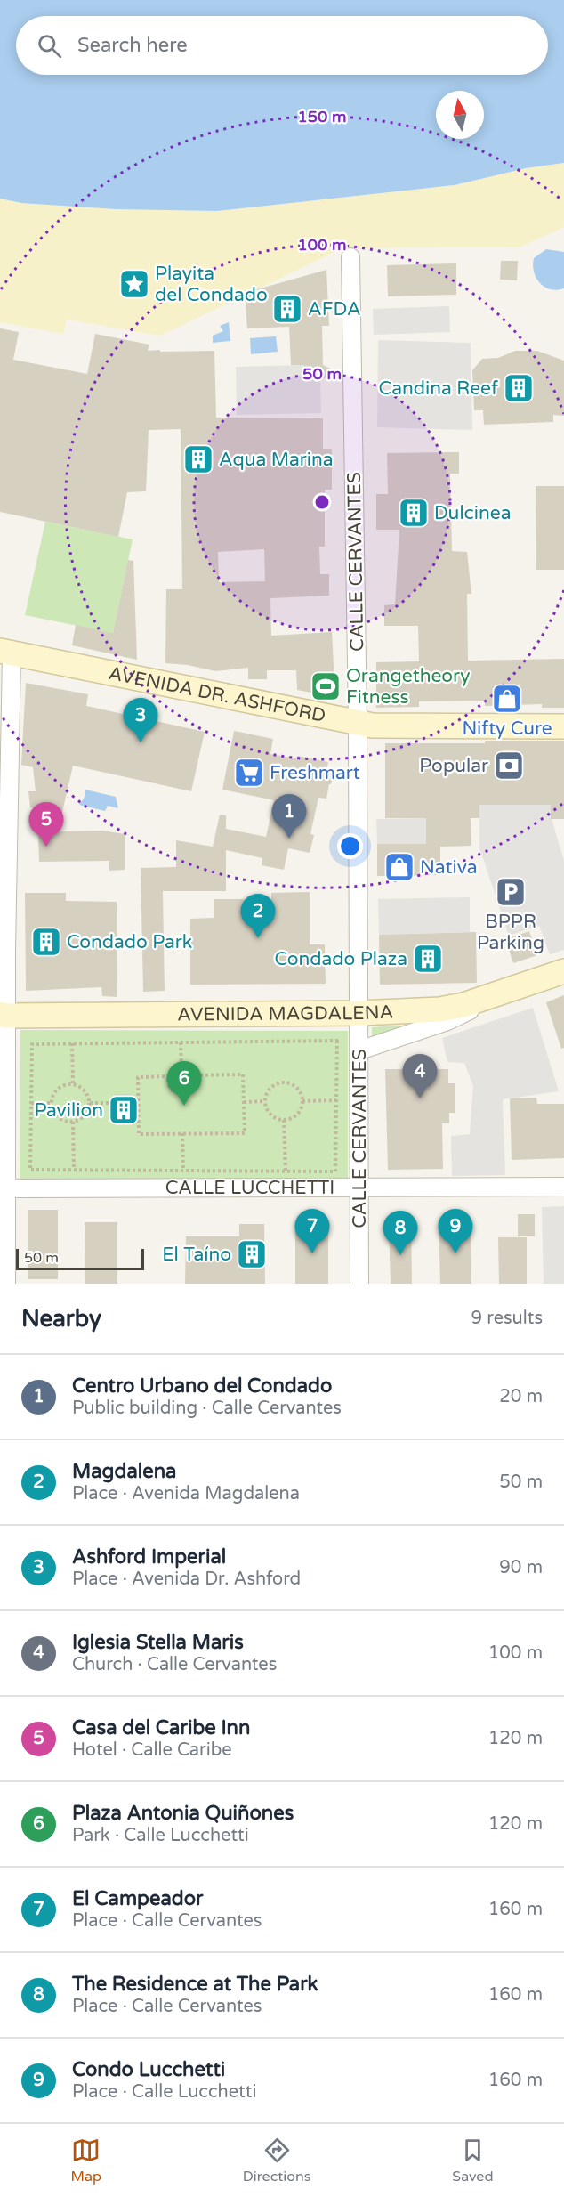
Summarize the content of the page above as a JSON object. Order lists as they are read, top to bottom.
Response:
{
  "streets": {
    "street": [
      "CALLE CERVANTES",
      "AVENIDA DR. ASHFORD",
      "AVENIDA MAGDALENA",
      "CALLE LUCCHETTI"
    ]
  },
  "crossings": [
    ["CALLE CERVANTES", "AVENIDA DR. ASHFORD"],
    ["CALLE CERVANTES", "AVENIDA MAGDALENA"],
    ["CALLE CERVANTES", "CALLE LUCCHETTI"]
  ],
  "places": {
    "place": ["Playita del Condado"],
    "building": [
      "AFDA",
      "Candina Reef",
      "Aqua Marina",
      "Dulcinea",
      "Condado Park",
      "Condado Plaza",
      "Pavilion",
      "El Taíno"
    ],
    "sports": ["Orangetheory Fitness"],
    "shop": ["Nifty Cure", "Nativa"],
    "bank": ["Popular"],
    "supermarket": ["Freshmart"],
    "parking": ["BPPR Parking"]
  },
  "scale_bar": "50 m",
  "north": "top",
  "page": {
    "search": "Search here",
    "pins": [
      "3",
      "1",
      "5",
      "2",
      "4",
      "6",
      "7",
      "9",
      "8"
    ],
    "scale": "50 m",
    "heading": ["Nearby", "9 results"],
    "list": [
      {
        "mark": "1",
        "name": "Centro Urbano del Condado",
        "note": "Public building · Calle Cervantes",
        "value": "20 m"
      },
      {
        "mark": "2",
        "name": "Magdalena",
        "note": "Place · Avenida Magdalena",
        "value": "50 m"
      },
      {
        "mark": "3",
        "name": "Ashford Imperial",
        "note": "Place · Avenida Dr. Ashford",
        "value": "90 m"
      },
      {
        "mark": "4",
        "name": "Iglesia Stella Maris",
        "note": "Church · Calle Cervantes",
        "value": "100 m"
      },
      {
        "mark": "5",
        "name": "Casa del Caribe Inn",
        "note": "Hotel · Calle Caribe",
        "value": "120 m"
      },
      {
        "mark": "6",
        "name": "Plaza Antonia Quiñones",
        "note": "Park · Calle Lucchetti",
        "value": "120 m"
      },
      {
        "mark": "7",
        "name": "El Campeador",
        "note": "Place · Calle Cervantes",
        "value": "160 m"
      },
      {
        "mark": "8",
        "name": "The Residence at The Park",
        "note": "Place · Calle Cervantes",
        "value": "160 m"
      },
      {
        "mark": "9",
        "name": "Condo Lucchetti",
        "note": "Place · Calle Lucchetti",
        "value": "160 m"
      }
    ],
    "nav": ["Map", "Directions", "Saved"]
  },
  "rings": ["150 m", "100 m", "50 m"]
}
